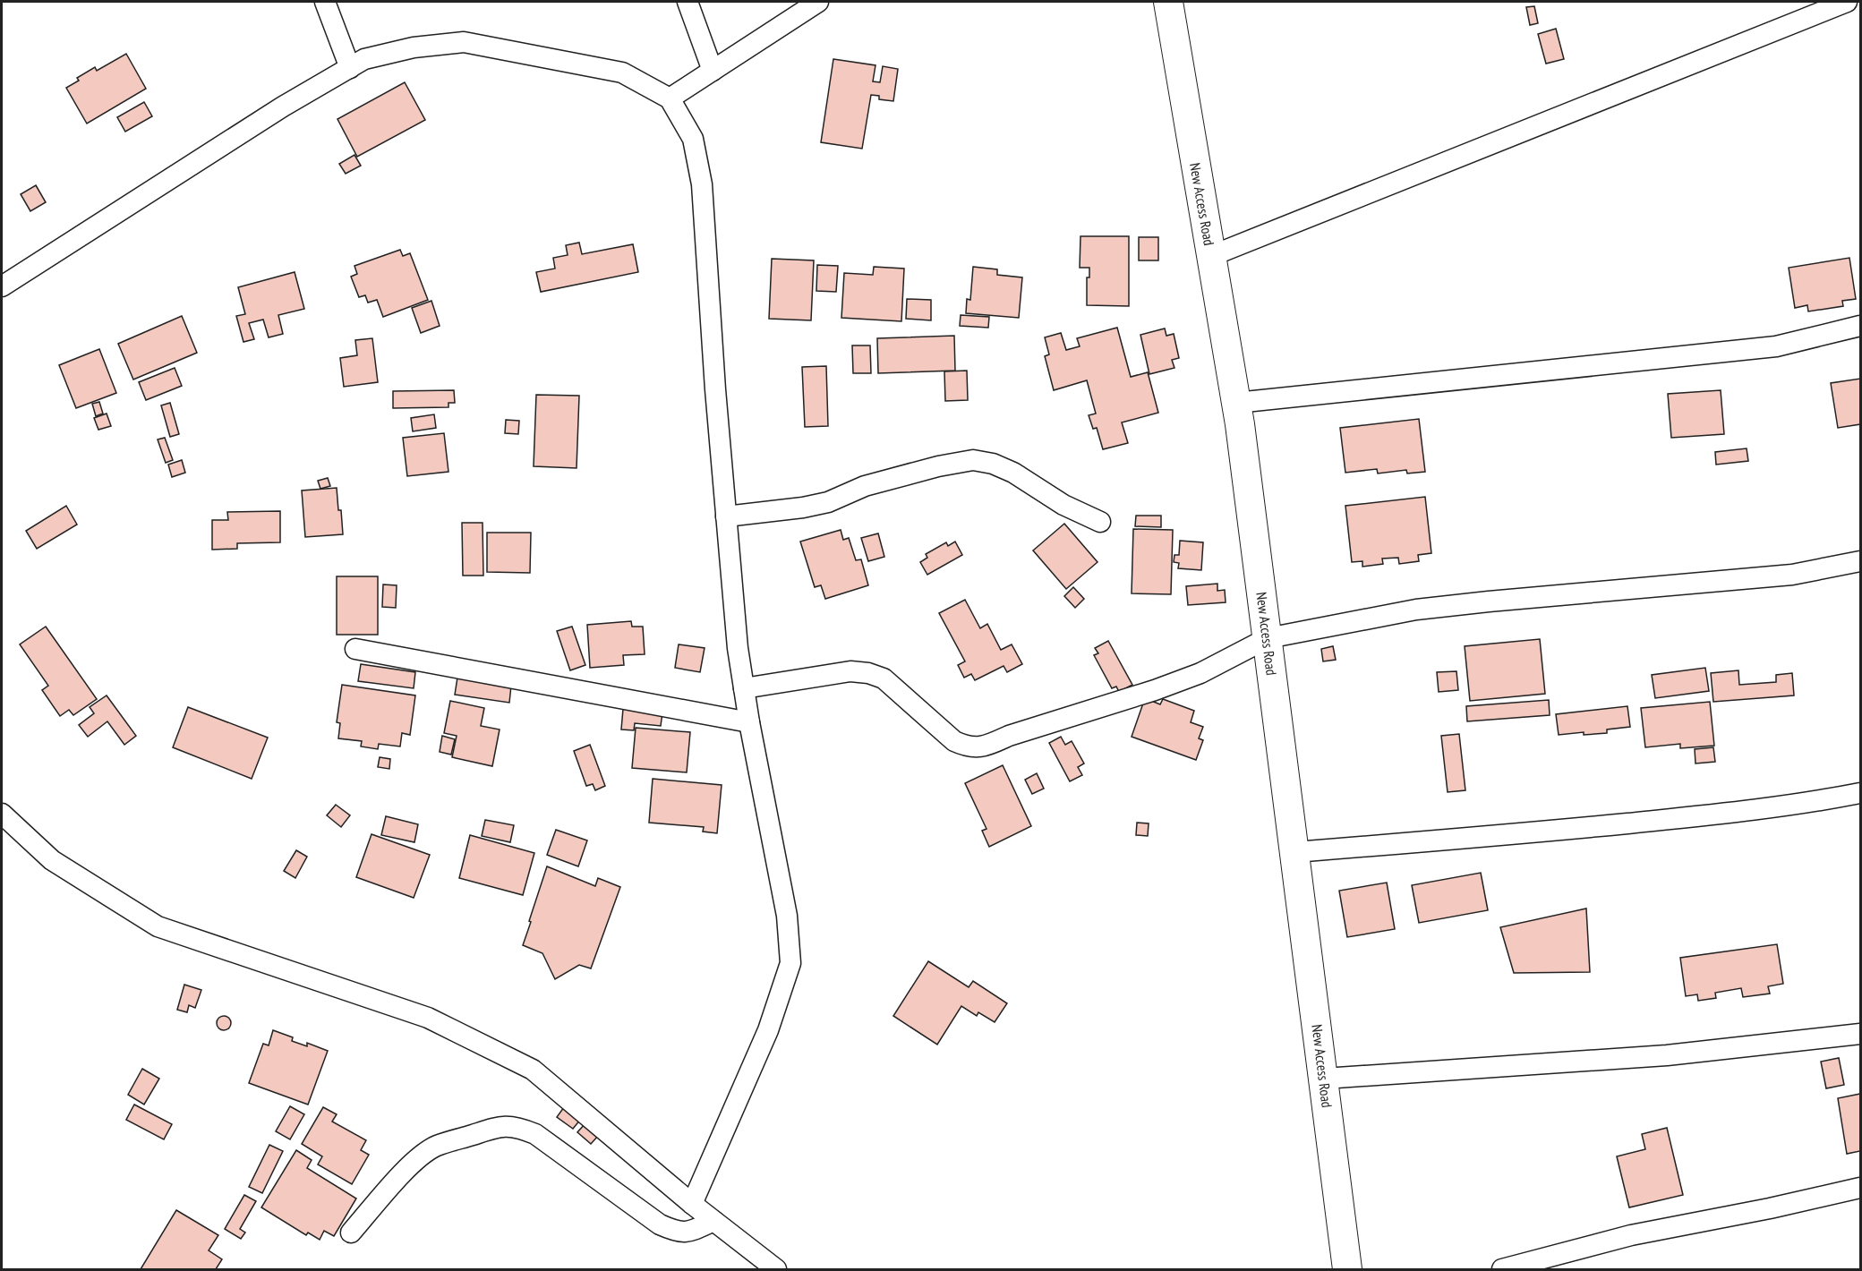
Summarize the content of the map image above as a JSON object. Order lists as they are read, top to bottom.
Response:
{
  "streets": {
    "main road": ["New Access Road"]
  }
}
